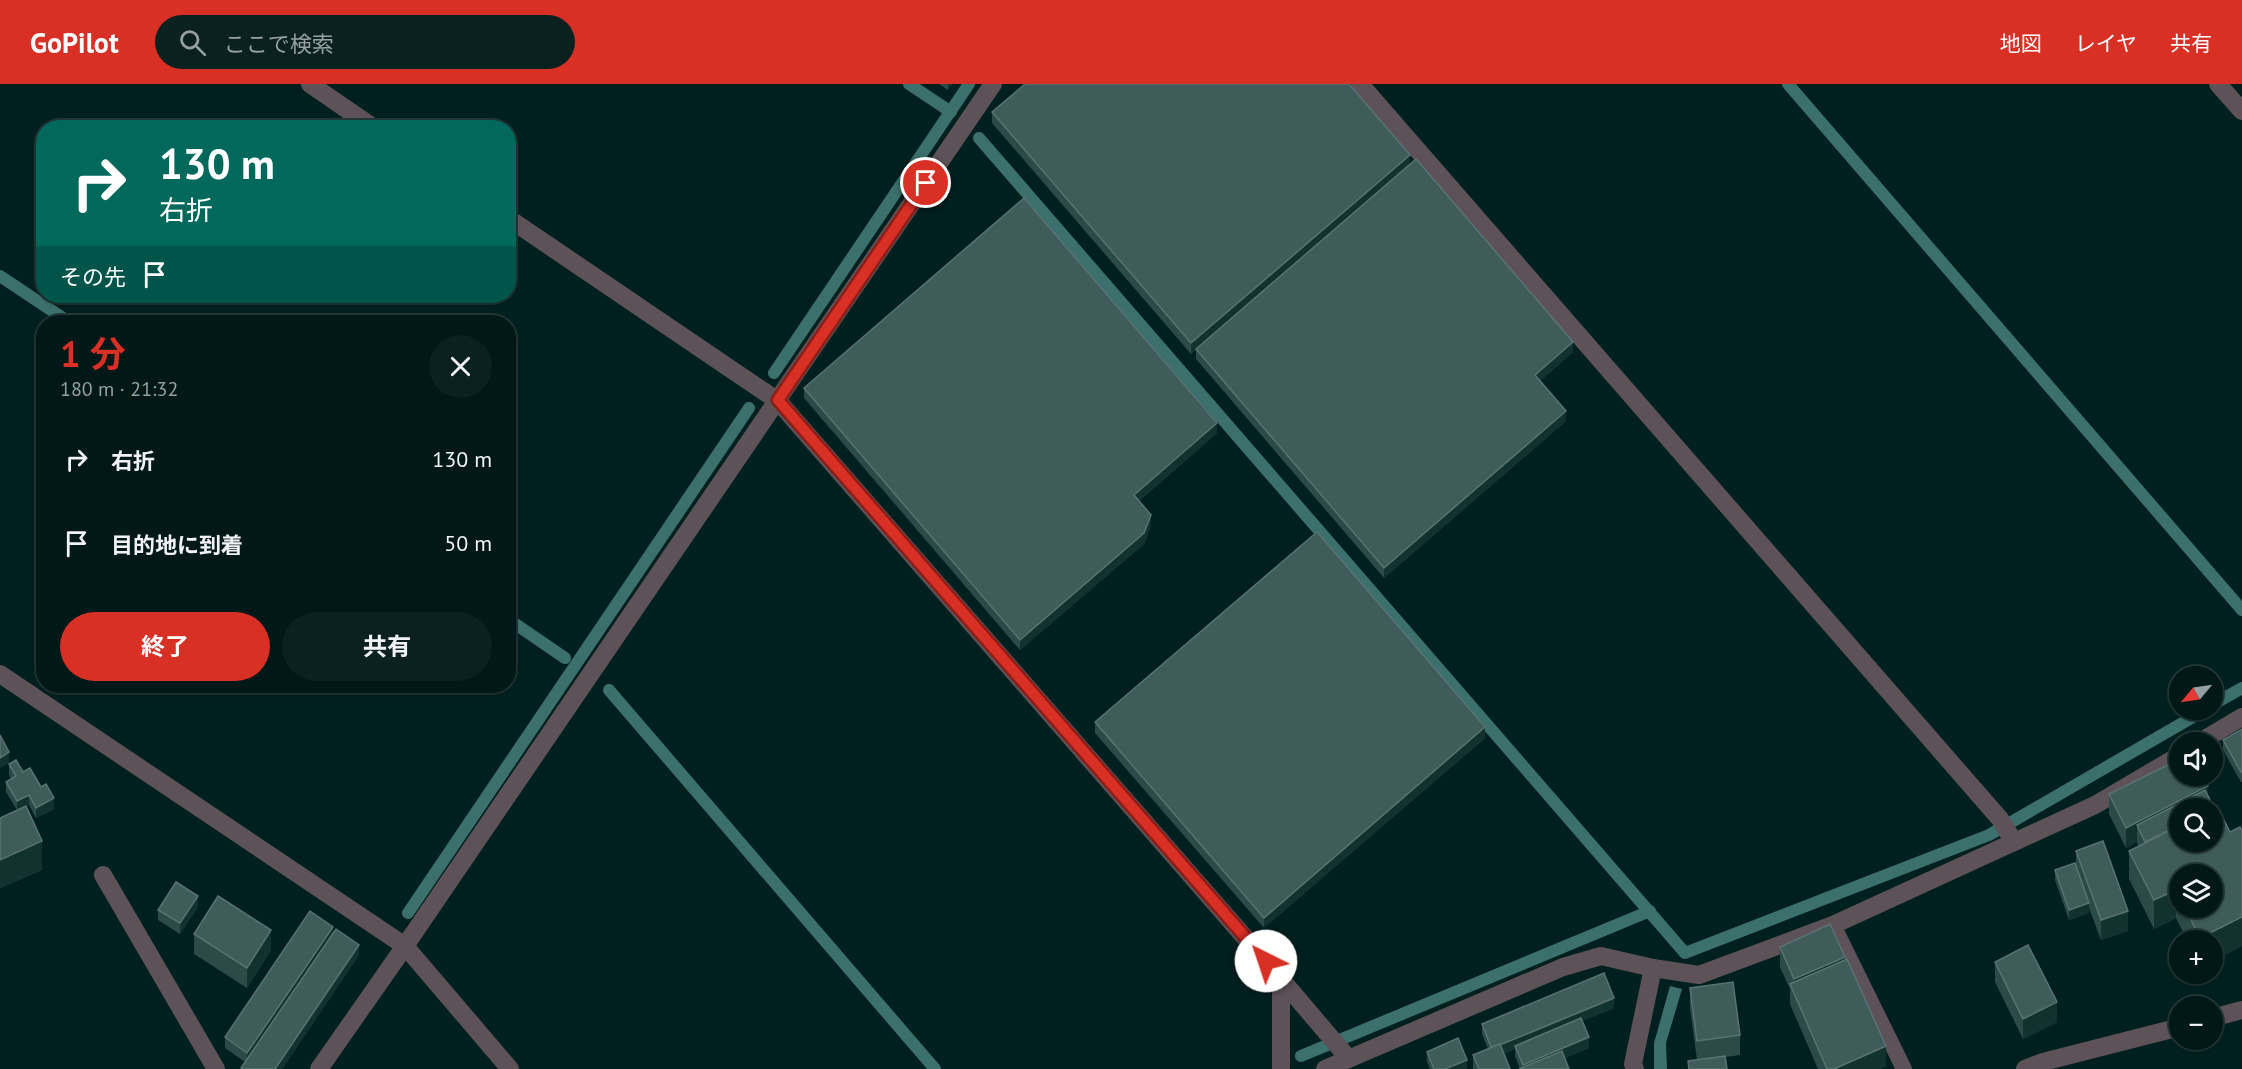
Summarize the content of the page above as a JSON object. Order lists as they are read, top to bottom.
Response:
{
  "north": "bottom left",
  "page": {
    "header": "GoPilot",
    "search": "ここで検索",
    "nav": ["地図", "レイヤ", "共有"],
    "turn": ["130 m", "右折"],
    "then": "その先",
    "heading": ["1 分", "180 m · 21:32"],
    "list": [
      {
        "name": "右折",
        "value": "130 m"
      },
      {
        "name": "目的地に到着",
        "value": "50 m"
      }
    ],
    "buttons": ["終了", "共有"],
    "map_buttons": ["+", "−"]
  }
}
